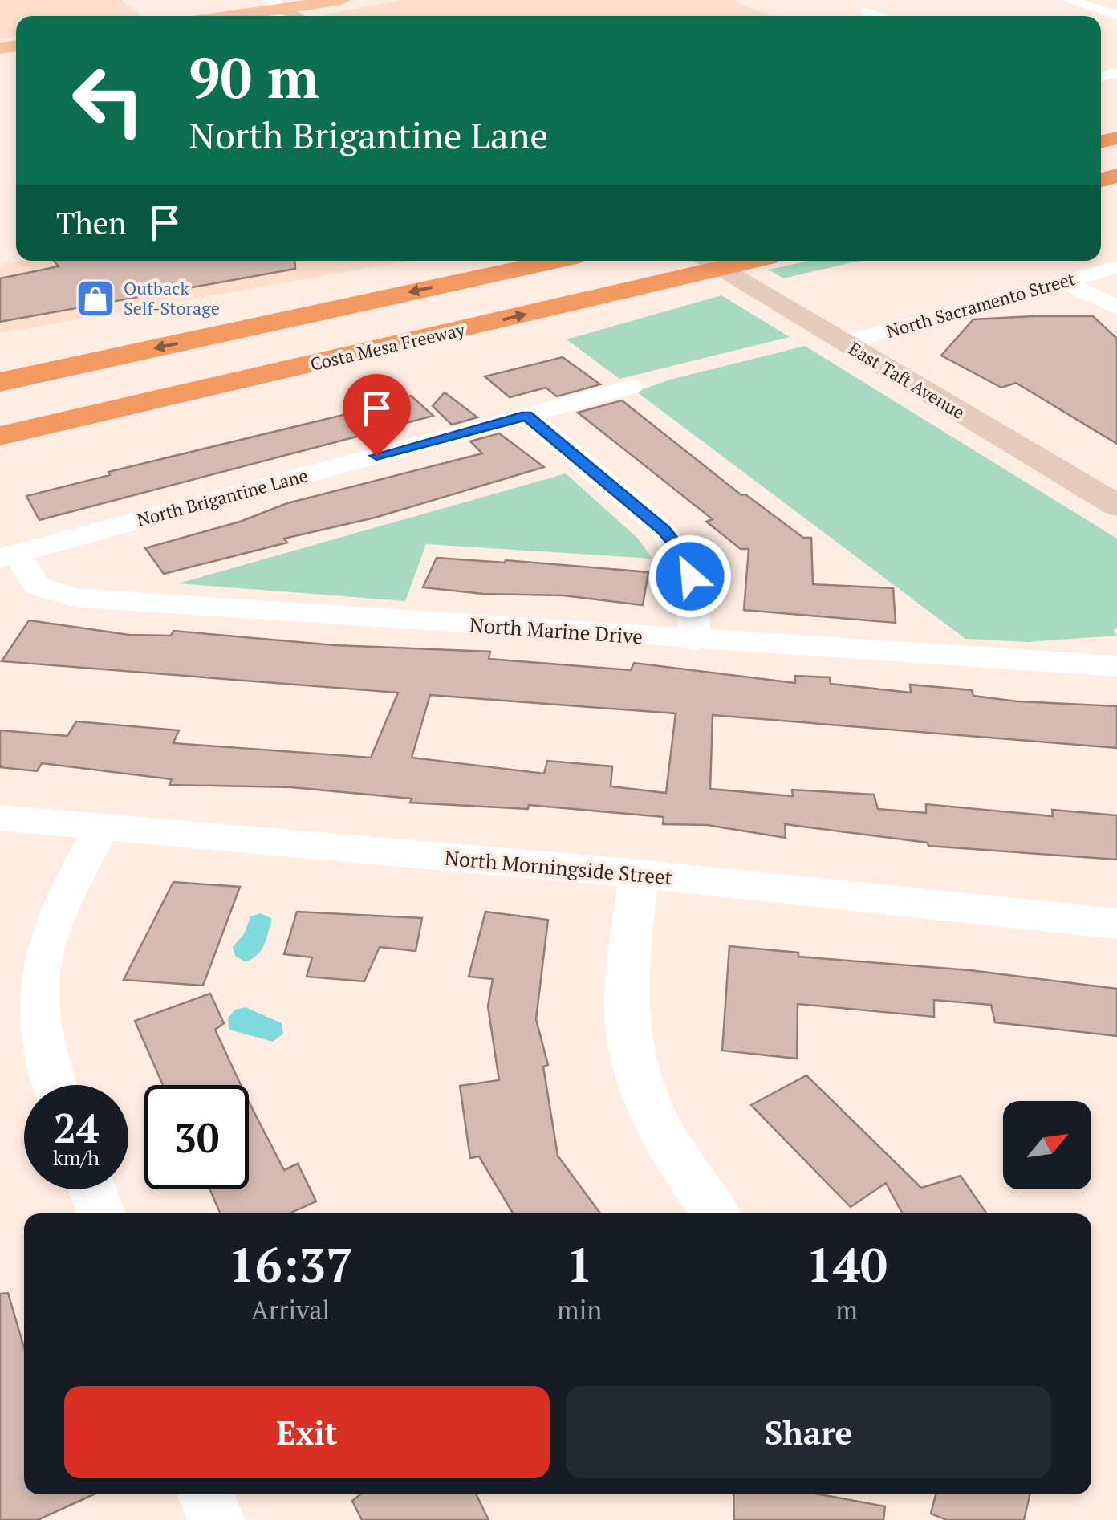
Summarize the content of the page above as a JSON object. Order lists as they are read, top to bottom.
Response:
{
  "streets": {
    "highway": ["Costa Mesa Freeway"],
    "main road": ["East Taft Avenue"],
    "street": [
      "North Sacramento Street",
      "North Brigantine Lane",
      "North Marine Drive",
      "North Morningside Street"
    ]
  },
  "crossings": [
    ["North Sacramento Street", "East Taft Avenue"],
    ["North Brigantine Lane", "North Marine Drive"]
  ],
  "places": {
    "shop": ["Outback Self-Storage"]
  },
  "north": "top right",
  "page": {
    "turn": ["90 m", "North Brigantine Lane"],
    "then": "Then",
    "speed": "24 km/h",
    "limit": "30",
    "eta": [
      "16:37",
      "Arrival",
      "1",
      "min",
      "140",
      "m"
    ],
    "buttons": ["Exit", "Share"]
  }
}
